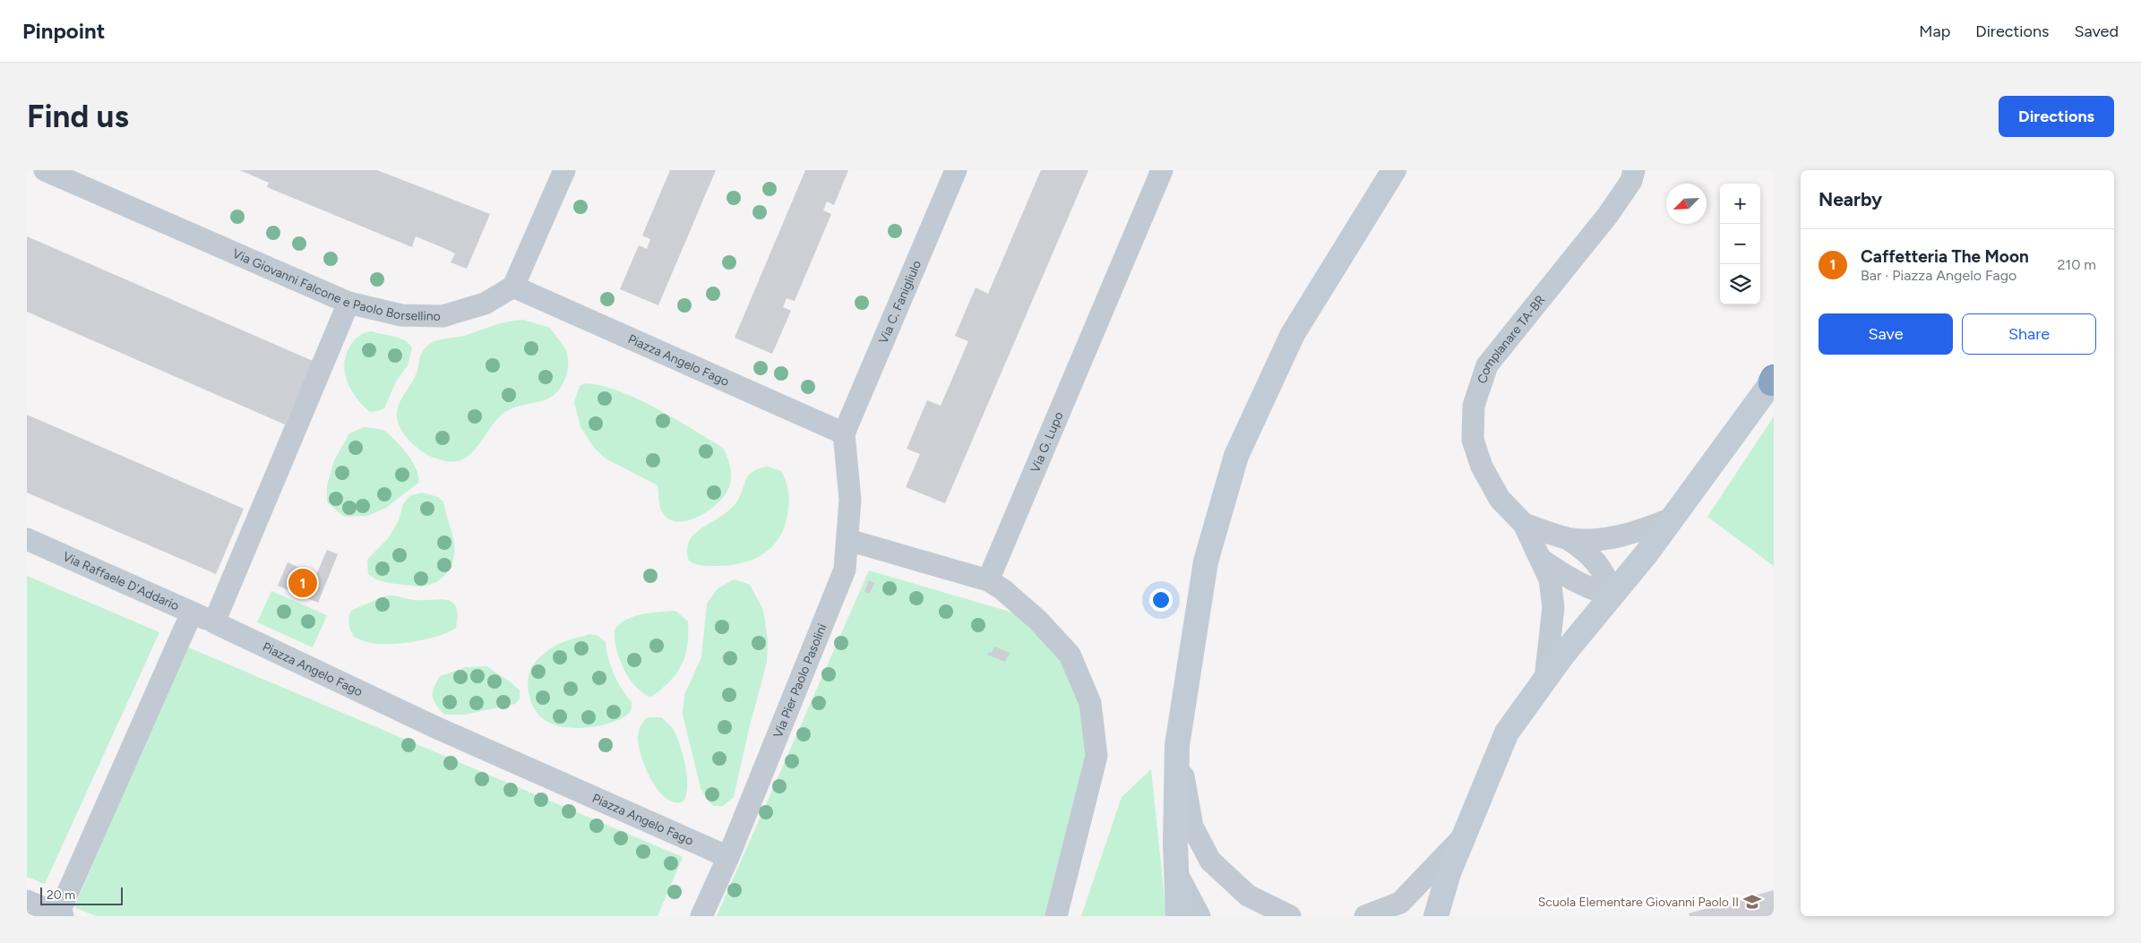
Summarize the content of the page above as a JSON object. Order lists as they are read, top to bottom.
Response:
{
  "streets": {
    "street": [
      "Via Giovanni Falcone e Paolo Borsellino",
      "Via C. Fanigliulo",
      "Complanare TA-BR",
      "Piazza Angelo Fago",
      "Via G. Lupo",
      "Via Raffaele D'Addario",
      "Via Pier Paolo Pasolini"
    ]
  },
  "crossings": [
    ["Via Giovanni Falcone e Paolo Borsellino", "Piazza Angelo Fago"],
    ["Via C. Fanigliulo", "Piazza Angelo Fago"],
    ["Via C. Fanigliulo", "Via Pier Paolo Pasolini"],
    ["Piazza Angelo Fago", "Via Raffaele D'Addario"],
    ["Piazza Angelo Fago", "Via Pier Paolo Pasolini"]
  ],
  "places": {
    "school or university": ["Scuola Elementare Giovanni Paolo II"]
  },
  "scale_bar": "20 m",
  "north": "bottom left",
  "page": {
    "header": "Pinpoint",
    "nav": ["Map", "Directions", "Saved"],
    "buttons": [
      "Directions",
      ["Save", "Share"]
    ],
    "title": "Find us",
    "heading": "Nearby",
    "map_buttons": ["+", "−"],
    "list": [
      {
        "mark": "1",
        "name": "Caffetteria The Moon",
        "note": "Bar · Piazza Angelo Fago",
        "value": "210 m"
      }
    ],
    "pins": "1",
    "scale": "20 m"
  }
}
